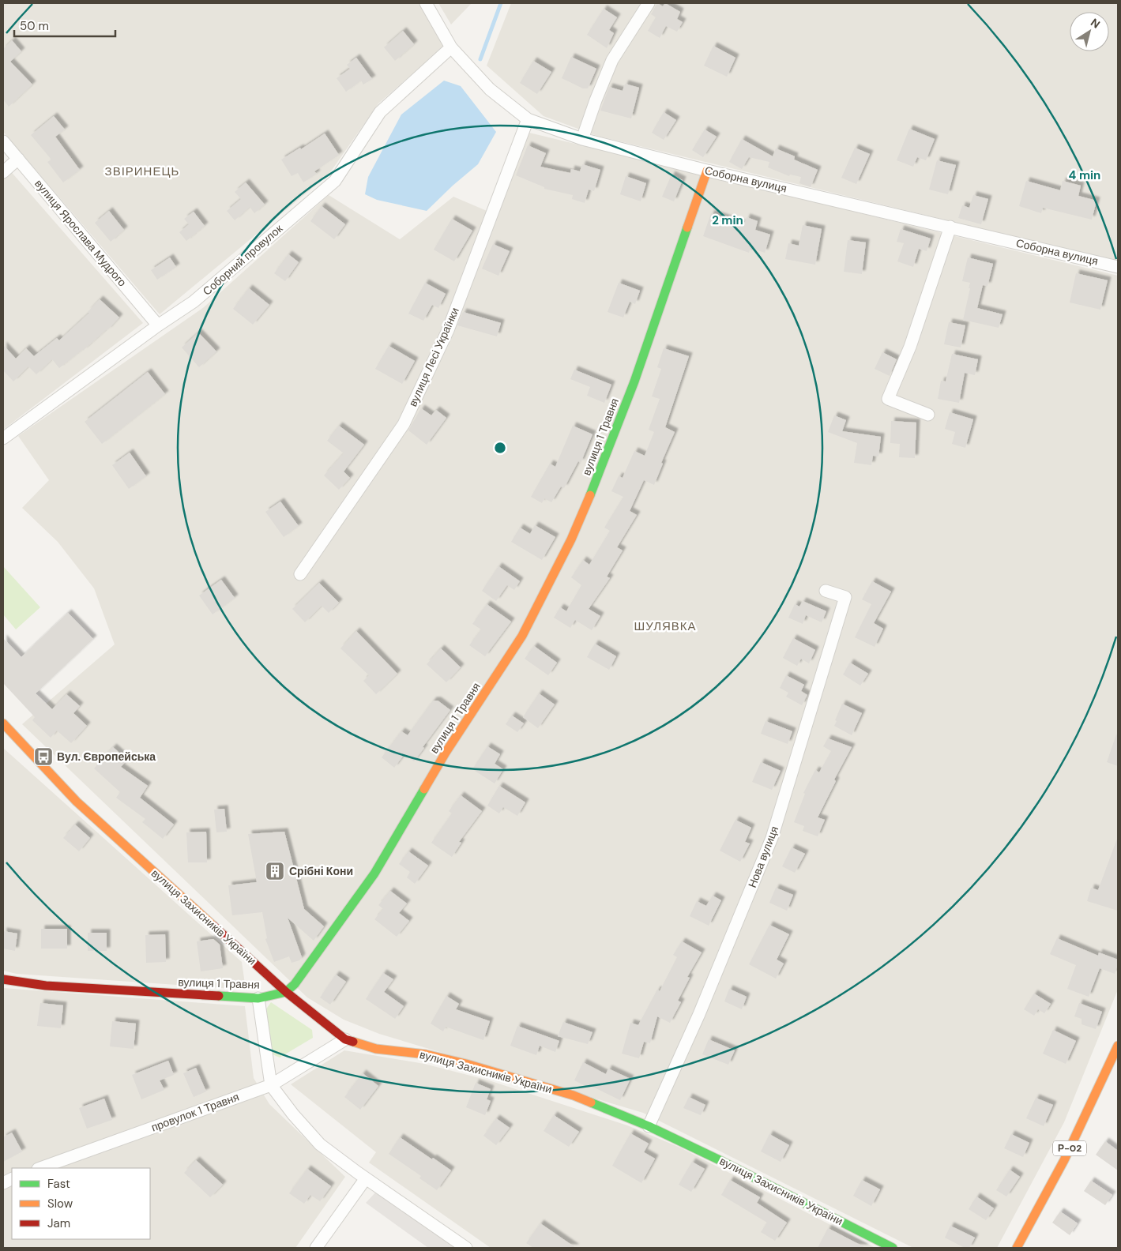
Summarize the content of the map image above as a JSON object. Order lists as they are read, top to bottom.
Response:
{
  "streets": {
    "street": [
      "Соборна вулиця",
      "вулиця Ярослава Мудрого",
      "Соборний провулок",
      "вулиця Лесі Українки",
      "вулиця 1 Травня",
      "Нова вулиця",
      "вулиця Захисників України",
      "провулок 1 Травня",
      "Р-02"
    ]
  },
  "crossings": [
    ["Соборна вулиця", "Соборний провулок"],
    ["Соборна вулиця", "вулиця Лесі Українки"],
    ["Соборна вулиця", "вулиця 1 Травня"],
    ["вулиця Ярослава Мудрого", "Соборний провулок"],
    ["вулиця 1 Травня", "вулиця Захисників України"],
    ["Нова вулиця", "вулиця Захисників України"],
    ["вулиця Захисників України", "провулок 1 Травня"]
  ],
  "districts": ["ЗВІРИНЕЦЬ", "ШУЛЯВКА"],
  "places": {
    "bus stop": ["Вул. Європейська"],
    "building": ["Срібні Кони"]
  },
  "legend": ["Fast", "Slow", "Jam"],
  "scale_bar": "50 m",
  "north": "top right",
  "rings": ["4 min", "2 min"]
}
